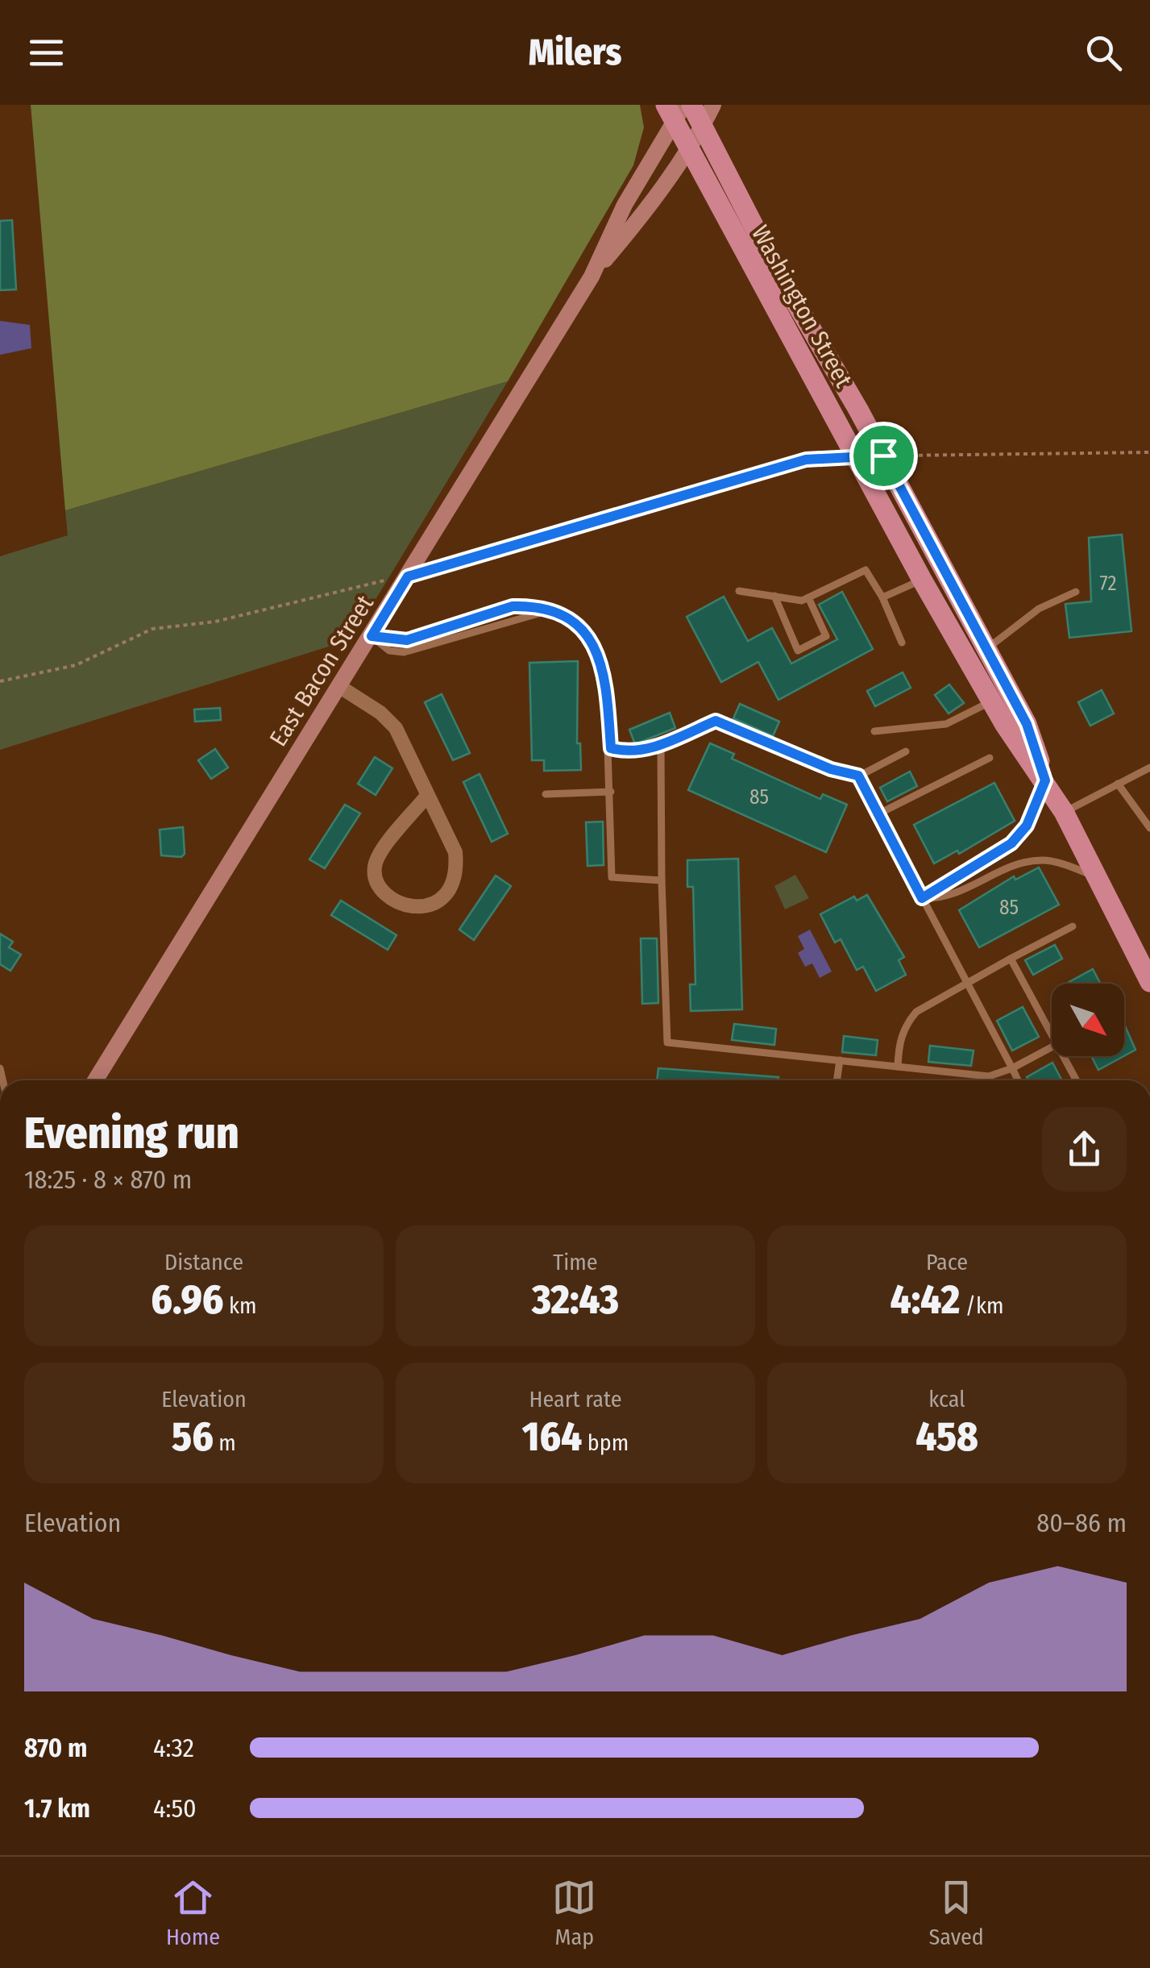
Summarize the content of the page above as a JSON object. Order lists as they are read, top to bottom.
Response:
{
  "streets": {
    "main road": ["Washington Street", "East Bacon Street"]
  },
  "crossings": [
    ["Washington Street", "East Bacon Street"]
  ],
  "house_numbers": ["72", "85", "85"],
  "north": "bottom right",
  "page": {
    "header": "Milers",
    "heading": ["Evening run", "18:25 · 8 × 870 m"],
    "stats": [
      ["Distance", "6.96 km"],
      ["Time", "32:43"],
      ["Pace", "4:42 /km"],
      ["Elevation", "56 m"],
      ["Heart rate", "164 bpm"],
      ["kcal", "458"]
    ],
    "chart": ["Elevation", "80–86 m"],
    "list": [
      {
        "name": "870 m",
        "note": "4:32"
      },
      {
        "name": "1.7 km",
        "note": "4:50"
      }
    ],
    "tabs": ["Home", "Map", "Saved"]
  }
}
